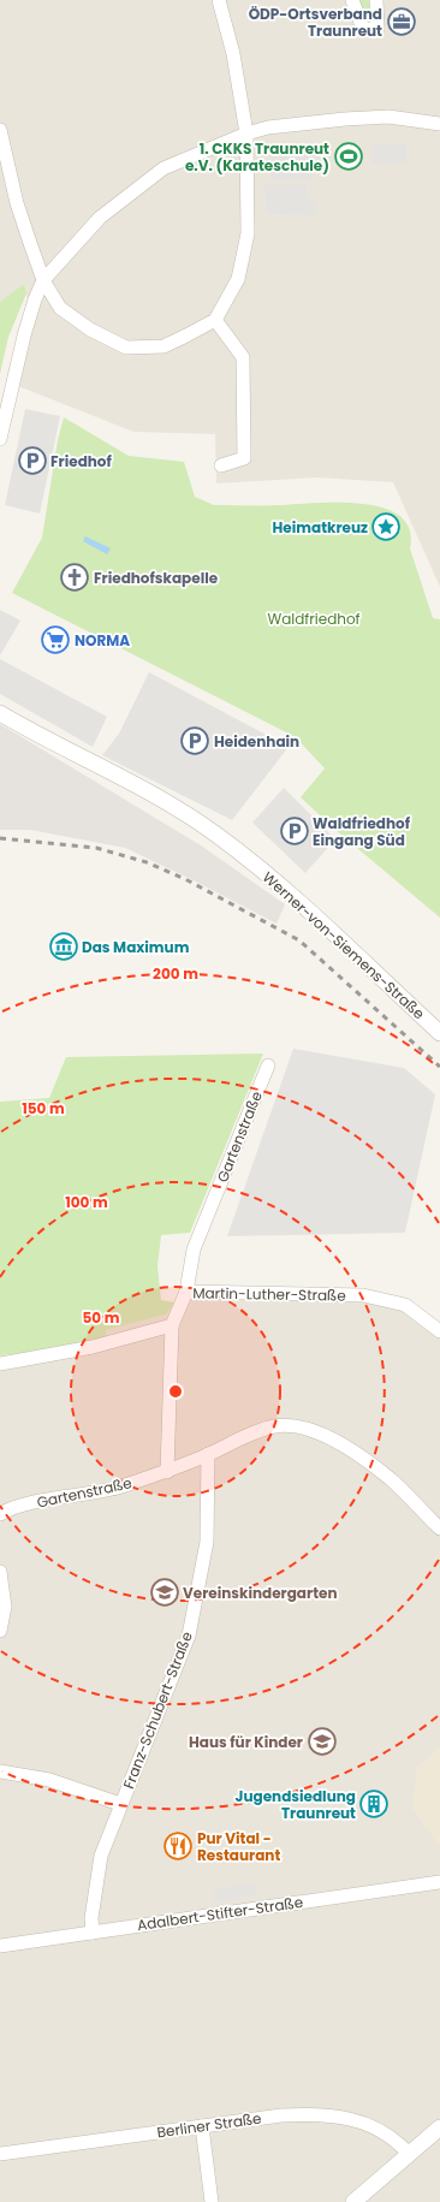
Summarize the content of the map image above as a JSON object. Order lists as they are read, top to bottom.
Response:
{
  "streets": {
    "street": [
      "Werner-von-Siemens-Straße",
      "Gartenstraße",
      "Martin-Luther-Straße",
      "Franz-Schubert-Straße",
      "Adalbert-Stifter-Straße",
      "Berliner Straße"
    ]
  },
  "crossings": [
    ["Gartenstraße", "Martin-Luther-Straße"],
    ["Gartenstraße", "Franz-Schubert-Straße"],
    ["Franz-Schubert-Straße", "Adalbert-Stifter-Straße"]
  ],
  "parks": ["Waldfriedhof"],
  "places": {
    "office": ["ÖDP-Ortsverband Traunreut"],
    "sports": ["1. CKKS Traunreut e.V. (Karateschule)"],
    "parking": ["Friedhof", "Heidenhain", "Waldfriedhof Eingang Süd"],
    "place": ["Heimatkreuz"],
    "church": ["Friedhofskapelle"],
    "supermarket": ["NORMA"],
    "museum": ["Das Maximum"],
    "school or university": ["Vereinskindergarten", "Haus für Kinder"],
    "building": ["Jugendsiedlung Traunreut"],
    "restaurant": ["Pur Vital - Restaurant"]
  },
  "rings": [
    "200 m",
    "150 m",
    "100 m",
    "50 m"
  ]
}
